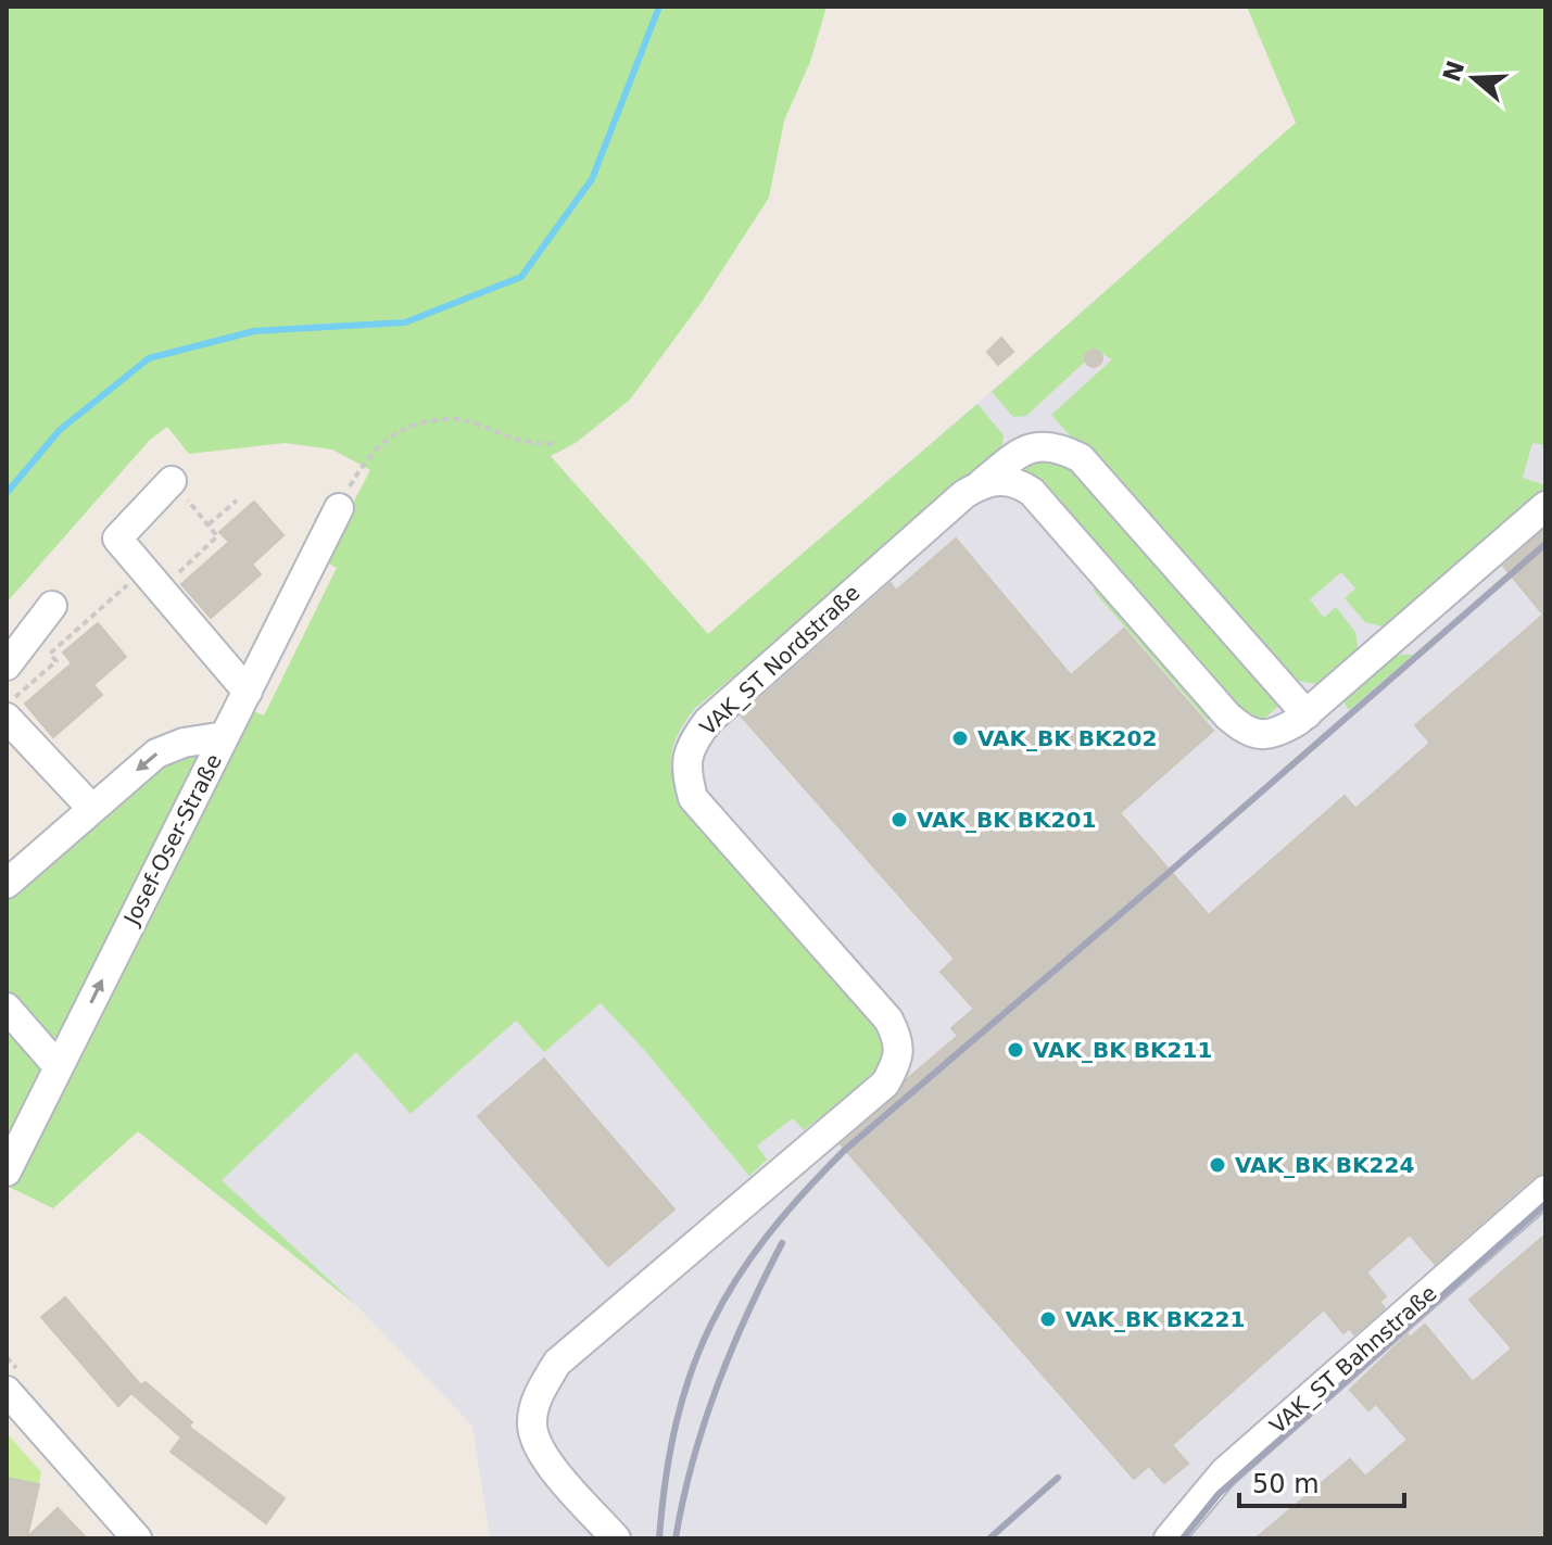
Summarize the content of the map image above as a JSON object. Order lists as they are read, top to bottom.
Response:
{
  "streets": {
    "street": ["VAK_ST Nordstraße", "Josef-Oser-Straße", "VAK_ST Bahnstraße"]
  },
  "places": [
    "VAK_BK BK202",
    "VAK_BK BK201",
    "VAK_BK BK211",
    "VAK_BK BK224",
    "VAK_BK BK221"
  ],
  "scale_bar": "50 m",
  "north": "left"
}
